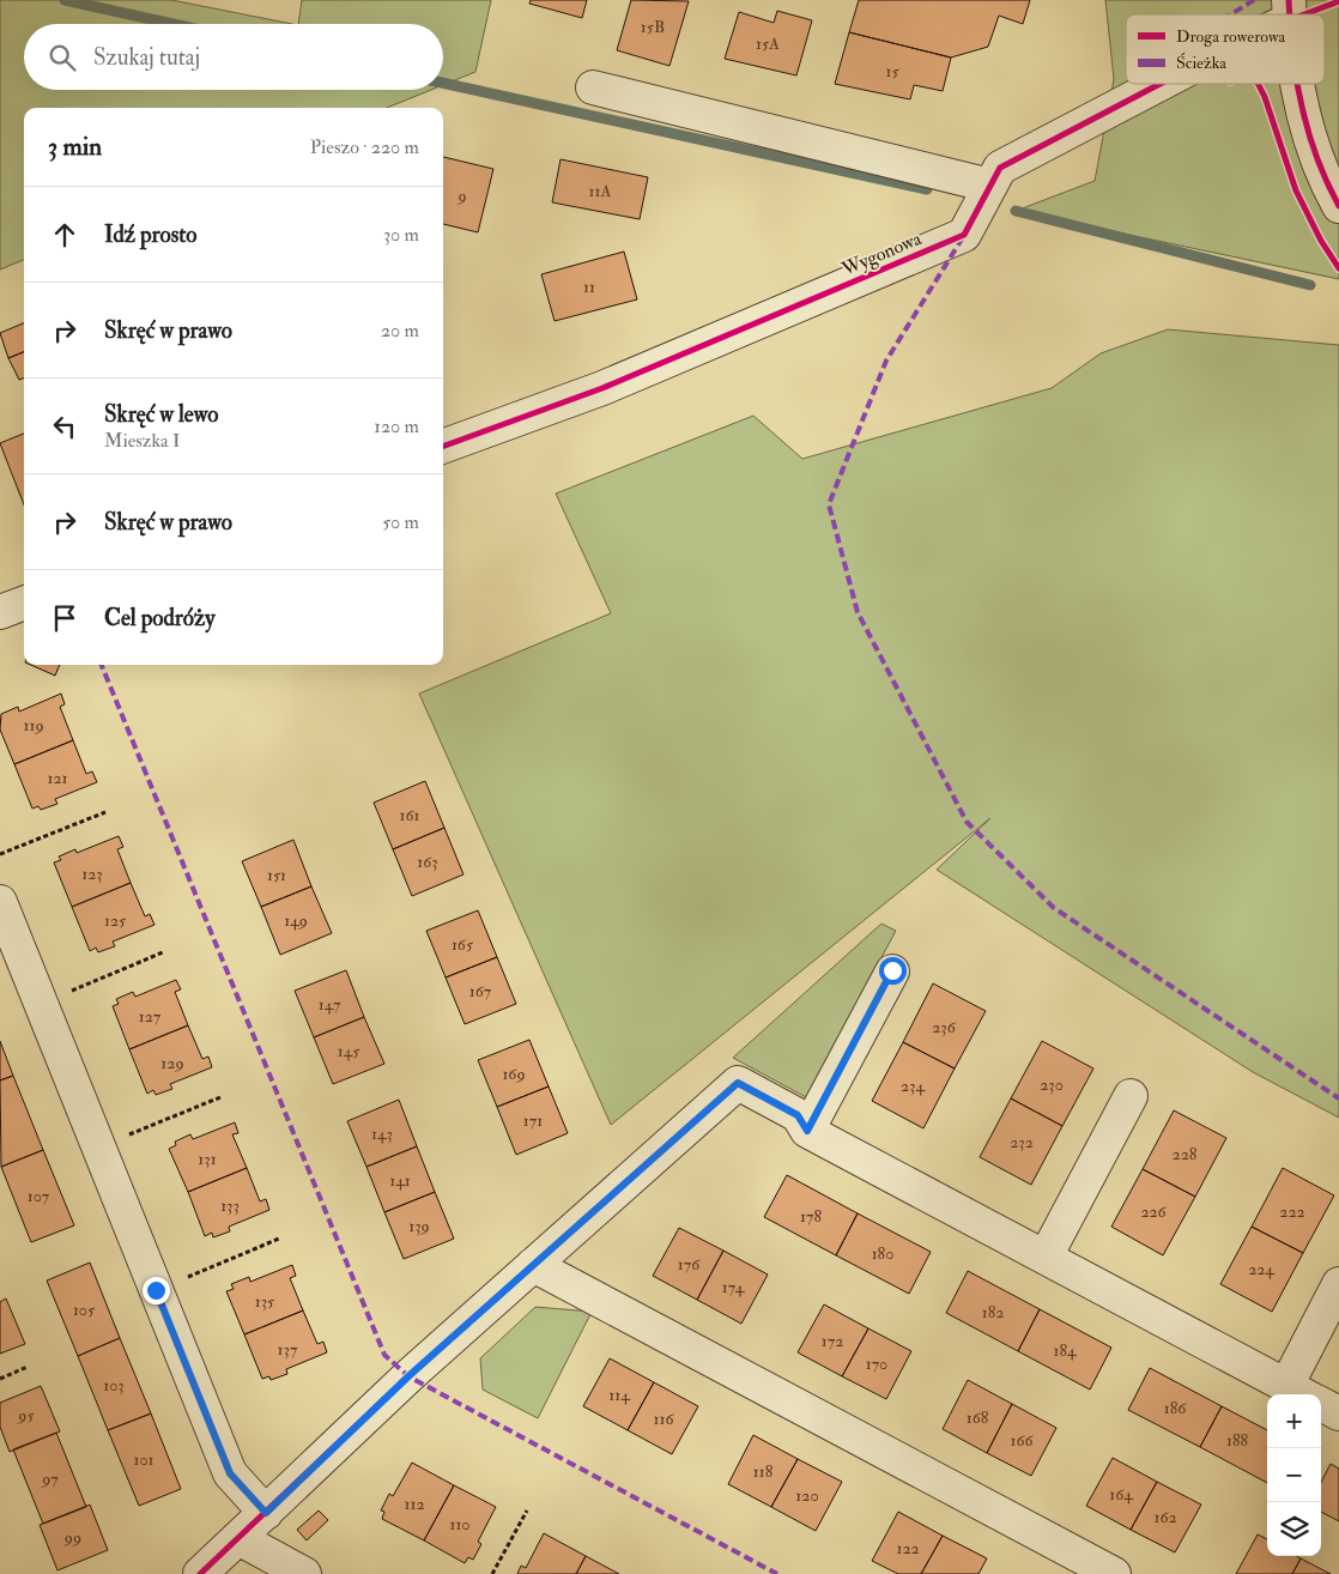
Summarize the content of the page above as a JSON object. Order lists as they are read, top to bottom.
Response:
{
  "streets": {
    "street": ["Wygonowa"]
  },
  "house_numbers": [
    "15B",
    "15A",
    "15",
    "11A",
    "9",
    "11",
    "119",
    "121",
    "161",
    "163",
    "123",
    "151",
    "125",
    "149",
    "165",
    "167",
    "147",
    "127",
    "236",
    "145",
    "129",
    "169",
    "230",
    "234",
    "171",
    "143",
    "232",
    "228",
    "131",
    "141",
    "107",
    "133",
    "226",
    "222",
    "178",
    "139",
    "180",
    "176",
    "224",
    "174",
    "135",
    "105",
    "182",
    "172",
    "137",
    "184",
    "170",
    "103",
    "114",
    "186",
    "95",
    "168",
    "116",
    "166",
    "188",
    "101",
    "118",
    "97",
    "164",
    "120",
    "112",
    "162",
    "110",
    "99",
    "122"
  ],
  "legend": ["Droga rowerowa", "Ścieżka"],
  "page": {
    "search": "Szukaj tutaj",
    "heading": ["3 min", "Pieszo · 220 m"],
    "list": [
      ["Idź prosto", "30 m"],
      ["Skręć w prawo", "20 m"],
      ["Skręć w lewo", "Mieszka I", "120 m"],
      ["Skręć w prawo", "50 m"],
      "Cel podróży"
    ],
    "map_buttons": ["+", "−"]
  }
}
